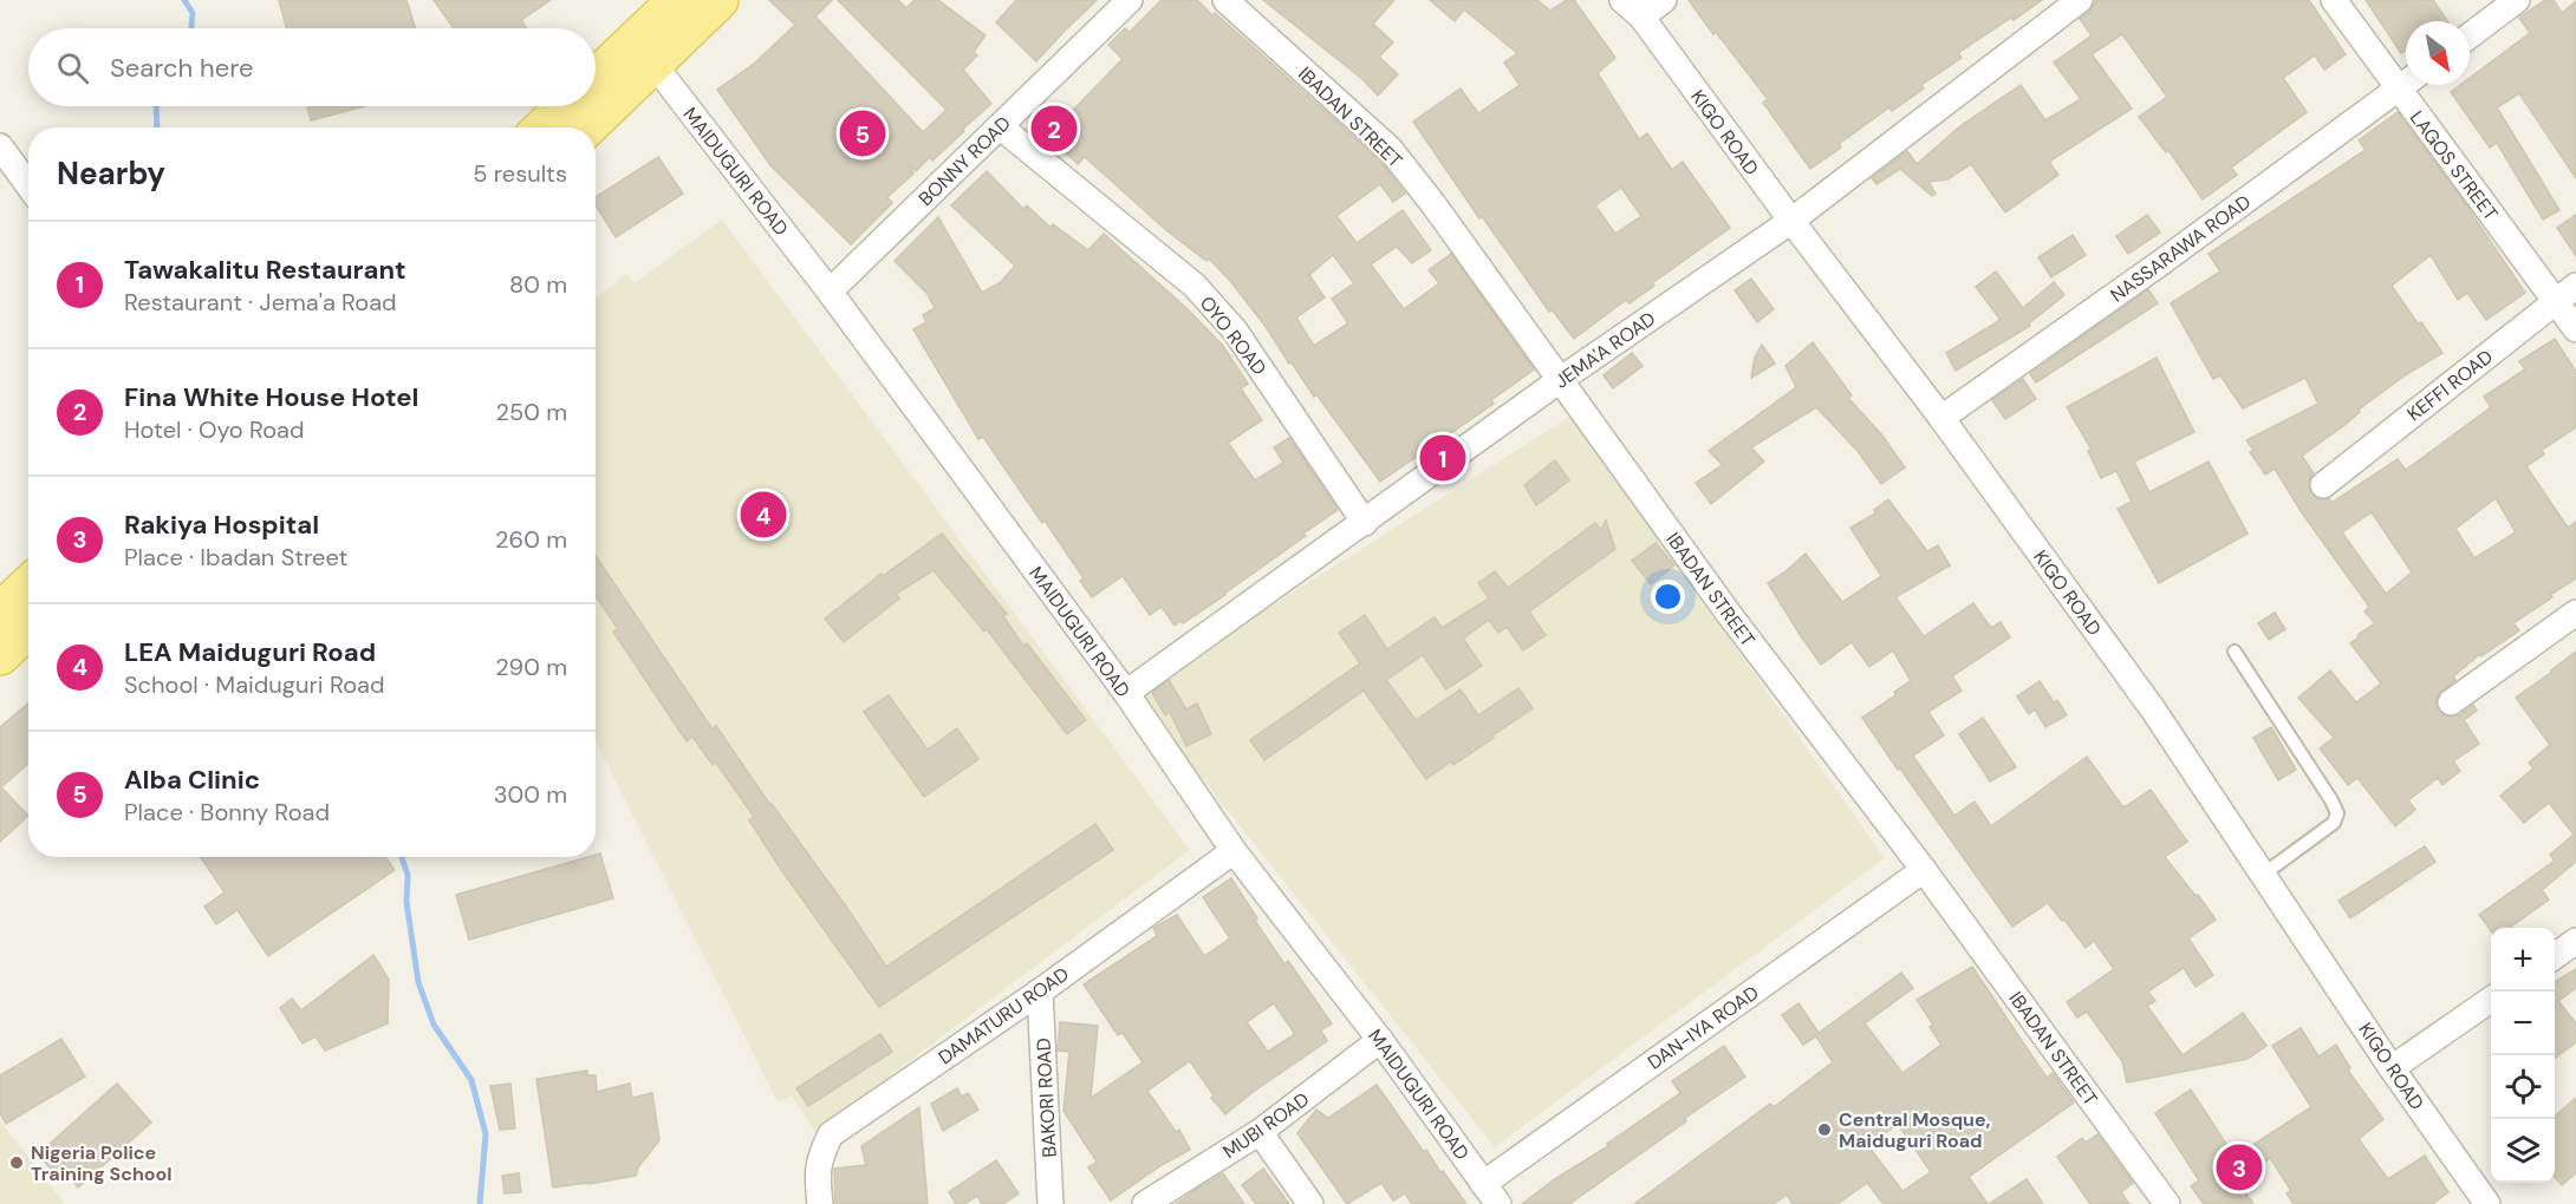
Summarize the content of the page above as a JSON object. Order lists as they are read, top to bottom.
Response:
{
  "streets": {
    "street": [
      "IBADAN STREET",
      "KIGO ROAD",
      "BONNY ROAD",
      "LAGOS STREET",
      "MAIDUGURI ROAD",
      "NASSARAWA ROAD",
      "OYO ROAD",
      "JEMA'A ROAD",
      "KEFFI ROAD",
      "DAMATURU ROAD",
      "DAN-IYA ROAD",
      "BAKORI ROAD",
      "MUBI ROAD"
    ]
  },
  "crossings": [
    ["IBADAN STREET", "JEMA'A ROAD"],
    ["IBADAN STREET", "DAN-IYA ROAD"],
    ["KIGO ROAD", "NASSARAWA ROAD"],
    ["KIGO ROAD", "JEMA'A ROAD"],
    ["BONNY ROAD", "MAIDUGURI ROAD"],
    ["BONNY ROAD", "OYO ROAD"],
    ["LAGOS STREET", "NASSARAWA ROAD"],
    ["LAGOS STREET", "KEFFI ROAD"],
    ["MAIDUGURI ROAD", "JEMA'A ROAD"],
    ["MAIDUGURI ROAD", "DAMATURU ROAD"],
    ["MAIDUGURI ROAD", "DAN-IYA ROAD"],
    ["MAIDUGURI ROAD", "MUBI ROAD"],
    ["OYO ROAD", "JEMA'A ROAD"],
    ["DAMATURU ROAD", "BAKORI ROAD"]
  ],
  "places": ["Central Mosque, Maiduguri Road", "Nigeria Police Training School"],
  "north": "bottom right",
  "page": {
    "search": "Search here",
    "pins": [
      "2",
      "5",
      "1",
      "4",
      "3"
    ],
    "heading": ["Nearby", "5 results"],
    "list": [
      {
        "mark": "1",
        "name": "Tawakalitu Restaurant",
        "note": "Restaurant · Jema'a Road",
        "value": "80 m"
      },
      {
        "mark": "2",
        "name": "Fina White House Hotel",
        "note": "Hotel · Oyo Road",
        "value": "250 m"
      },
      {
        "mark": "3",
        "name": "Rakiya Hospital",
        "note": "Place · Ibadan Street",
        "value": "260 m"
      },
      {
        "mark": "4",
        "name": "LEA Maiduguri Road",
        "note": "School · Maiduguri Road",
        "value": "290 m"
      },
      {
        "mark": "5",
        "name": "Alba Clinic",
        "note": "Place · Bonny Road",
        "value": "300 m"
      }
    ],
    "map_buttons": ["+", "−"]
  }
}
